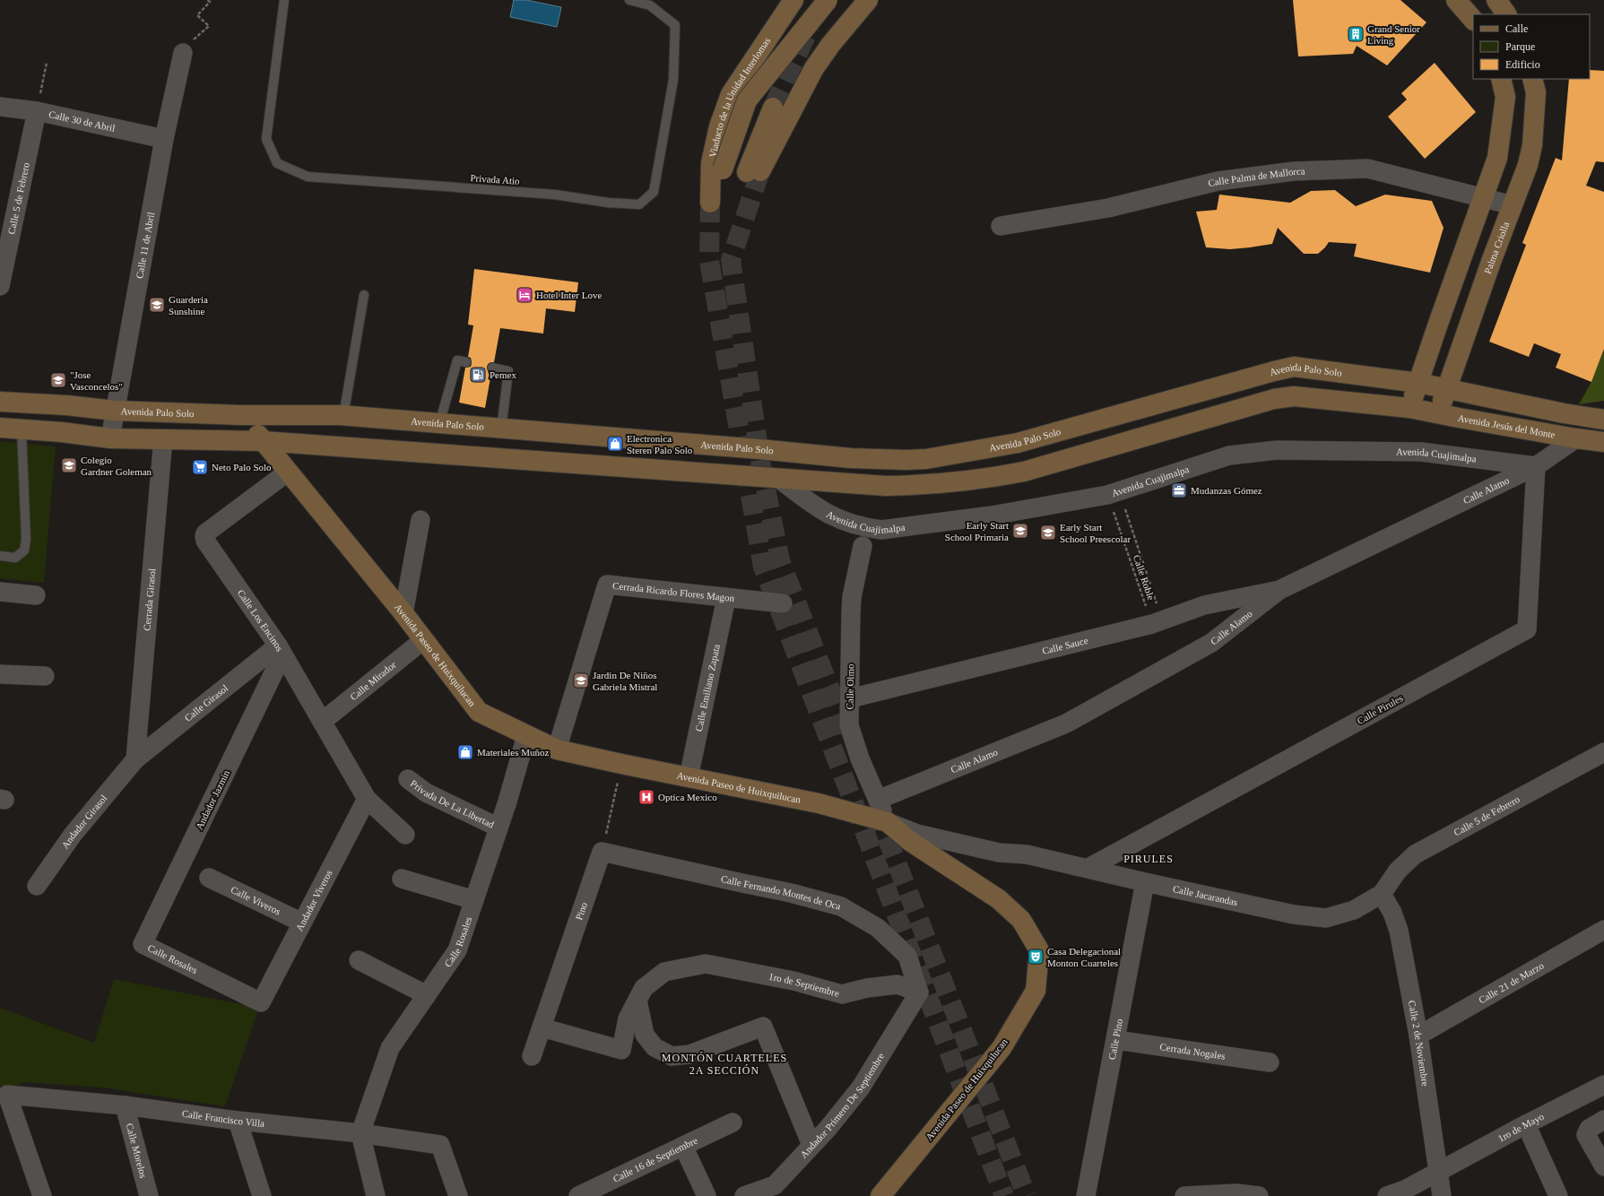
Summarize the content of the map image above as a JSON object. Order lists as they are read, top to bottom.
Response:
{
  "streets": {
    "main road": [
      "Viaducto de la Unidad Interlomas",
      "Palma Criolla",
      "Avenida Palo Solo",
      "Avenida Jesús del Monte",
      "Avenida Paseo de Huixquilucan"
    ],
    "street": [
      "Calle 30 de Abril",
      "Calle Palma de Mallorca",
      "Calle 5 de Febrero",
      "Calle 11 de Abril",
      "Avenida Cuajimalpa",
      "Calle Alamo",
      "Cerrada Ricardo Flores Magon",
      "Cerrada Girasol",
      "Calle Los Encinos",
      "Calle Sauce",
      "Calle Mirador",
      "Calle Olmo",
      "Calle Emiliano Zapata",
      "Calle Girasol",
      "Calle Pirules",
      "Andador Jazmin",
      "Privada De La Libertad",
      "Andador Girasol",
      "Calle Fernando Montes de Oca",
      "Calle Jacarandas",
      "Calle Viveros",
      "Andador Viveros",
      "Pino",
      "Calle Rosales",
      "Calle 21 de Marzo",
      "1ro de Septiembre",
      "Calle Pino",
      "Calle 2 de Noviembre",
      "Cerrada Nogales",
      "Andador Primero De Septiembre",
      "Calle Francisco Villa",
      "1ro de Mayo",
      "Calle Morelos",
      "Calle 16 de Septiembre"
    ],
    "lane": ["Privada Atio"],
    "path": ["Calle Roble"]
  },
  "crossings": [
    ["Calle 30 de Abril", "Calle 5 de Febrero"],
    ["Calle 30 de Abril", "Calle 11 de Abril"],
    ["Calle Palma de Mallorca", "Palma Criolla"],
    ["Calle 5 de Febrero", "Calle Jacarandas"],
    ["Calle 5 de Febrero", "Calle 2 de Noviembre"],
    ["Calle 11 de Abril", "Avenida Palo Solo"],
    ["Palma Criolla", "Avenida Jesús del Monte"],
    ["Avenida Palo Solo", "Avenida Paseo de Huixquilucan"],
    ["Avenida Jesús del Monte", "Calle Alamo"],
    ["Avenida Cuajimalpa", "Calle Alamo"],
    ["Avenida Cuajimalpa", "Calle Roble"],
    ["Avenida Cuajimalpa", "Calle Pirules"],
    ["Calle Alamo", "Calle Sauce"],
    ["Calle Alamo", "Calle Olmo"],
    ["Calle Alamo", "Calle Pirules"],
    ["Calle Roble", "Calle Sauce"],
    ["Cerrada Ricardo Flores Magon", "Avenida Paseo de Huixquilucan"],
    ["Cerrada Ricardo Flores Magon", "Calle Emiliano Zapata"],
    ["Cerrada Girasol", "Calle Girasol"],
    ["Cerrada Girasol", "Andador Girasol"],
    ["Calle Los Encinos", "Avenida Paseo de Huixquilucan"],
    ["Calle Los Encinos", "Calle Mirador"],
    ["Calle Los Encinos", "Calle Girasol"],
    ["Calle Los Encinos", "Andador Jazmin"],
    ["Calle Los Encinos", "Andador Viveros"],
    ["Calle Sauce", "Calle Olmo"],
    ["Avenida Paseo de Huixquilucan", "Calle Mirador"],
    ["Avenida Paseo de Huixquilucan", "Calle Olmo"],
    ["Avenida Paseo de Huixquilucan", "Calle Emiliano Zapata"],
    ["Avenida Paseo de Huixquilucan", "Calle Jacarandas"],
    ["Avenida Paseo de Huixquilucan", "Calle Rosales"],
    ["Calle Olmo", "Calle Jacarandas"],
    ["Calle Girasol", "Andador Jazmin"],
    ["Calle Girasol", "Andador Girasol"],
    ["Calle Pirules", "Calle Jacarandas"],
    ["Andador Jazmin", "Calle Rosales"],
    ["Privada De La Libertad", "Calle Rosales"],
    ["Calle Fernando Montes de Oca", "Pino"],
    ["Calle Fernando Montes de Oca", "1ro de Septiembre"],
    ["Calle Fernando Montes de Oca", "Andador Primero De Septiembre"],
    ["Calle Jacarandas", "Calle Pino"],
    ["Calle Jacarandas", "Calle 2 de Noviembre"],
    ["Calle Viveros", "Andador Viveros"],
    ["Andador Viveros", "Calle Rosales"],
    ["Pino", "1ro de Septiembre"],
    ["Calle Rosales", "Calle Francisco Villa"],
    ["Calle 21 de Marzo", "Calle 2 de Noviembre"],
    ["1ro de Septiembre", "Andador Primero De Septiembre"],
    ["Calle Pino", "Cerrada Nogales"],
    ["Calle 2 de Noviembre", "1ro de Mayo"],
    ["Calle Francisco Villa", "Calle Morelos"]
  ],
  "districts": ["PIRULES", "MONTÓN CUARTELES 2A SECCIÓN"],
  "places": {
    "building": ["Grand Senior Living"],
    "hotel": ["Hotel Inter Love"],
    "school or university": [
      "Guarderia Sunshine",
      "\"Jose Vasconcelos\"",
      "Colegio Gardner Goleman",
      "Early Start School Primaria",
      "Early Start School Preescolar",
      "Jardin De Niños Gabriela Mistral"
    ],
    "fuel station": ["Pemex"],
    "shop": ["Electronica Steren Palo Solo", "Materiales Muñoz"],
    "supermarket": ["Neto Palo Solo"],
    "office": ["Mudanzas Gómez"],
    "hospital": ["Optica Mexico"],
    "theatre": ["Casa Delegacional Monton Cuarteles"]
  },
  "legend": ["Calle", "Parque", "Edificio"]
}
